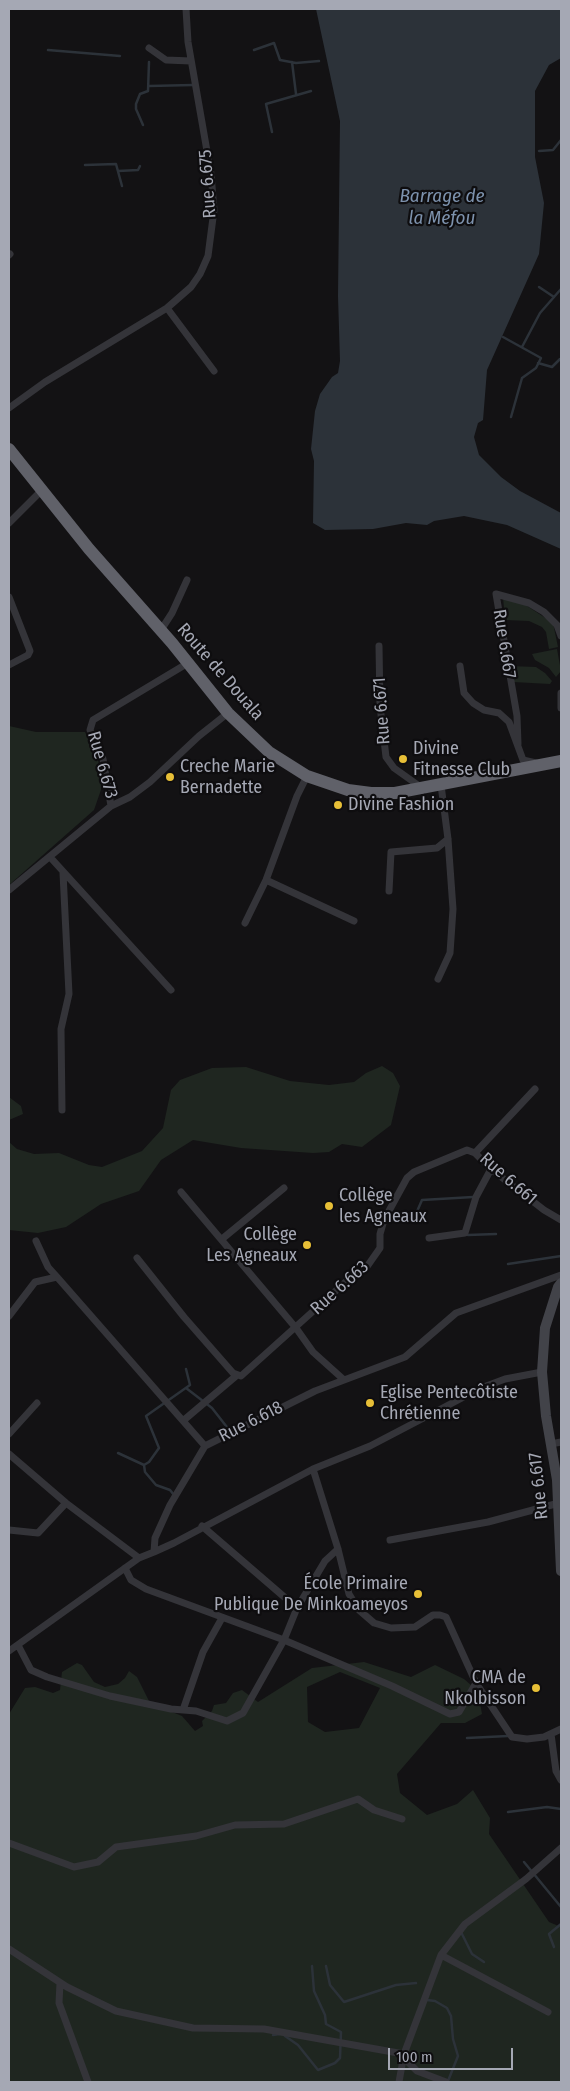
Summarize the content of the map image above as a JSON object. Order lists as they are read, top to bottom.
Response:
{
  "streets": {
    "highway": ["Route de Douala"],
    "street": [
      "Rue 6.675",
      "Rue 6.667",
      "Rue 6.671",
      "Rue 6.673",
      "Rue 6.661",
      "Rue 6.663",
      "Rue 6.618",
      "Rue 6.617"
    ]
  },
  "crossings": [
    ["Route de Douala", "Rue 6.671"],
    ["Route de Douala", "Rue 6.673"],
    ["Rue 6.661", "Rue 6.663"]
  ],
  "water": ["Barrage de la Méfou"],
  "places": [
    "Divine Fitnesse Club",
    "Creche Marie Bernadette",
    "Divine Fashion",
    "Collège les Agneaux",
    "Collège Les Agneaux",
    "Eglise Pentecôtiste Chrétienne",
    "École Primaire Publique De Minkoameyos",
    "CMA de Nkolbisson"
  ],
  "scale_bar": "100 m"
}
